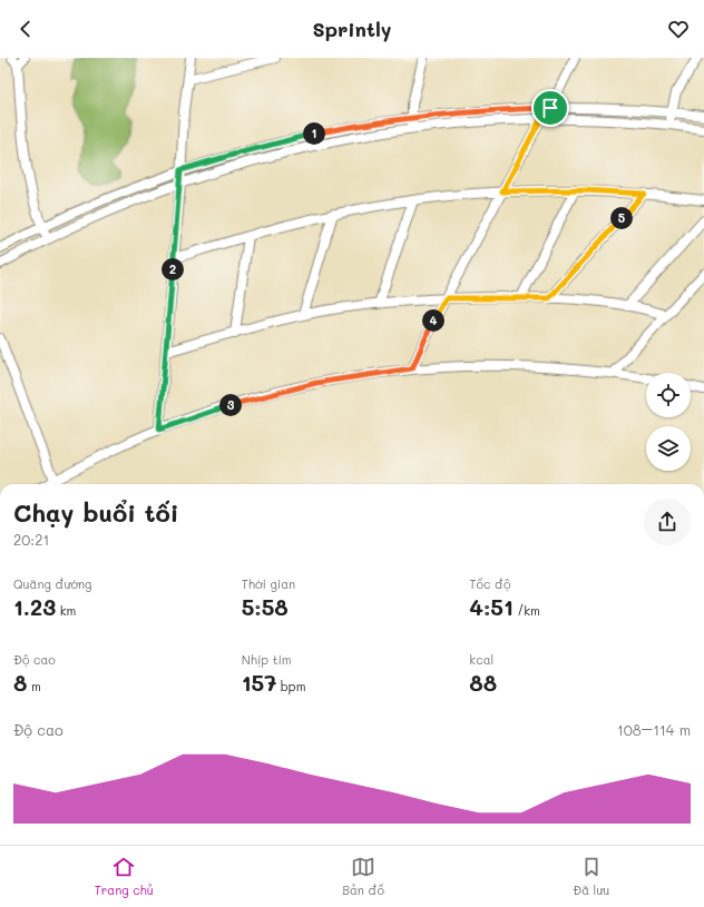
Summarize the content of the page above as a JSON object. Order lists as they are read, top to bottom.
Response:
{
  "page": {
    "header": "Sprintly",
    "pins": [
      "1",
      "5",
      "2",
      "4",
      "3"
    ],
    "heading": ["Chạy buổi tối", "20:21"],
    "stats": [
      ["Quãng đường", "1.23 km"],
      ["Thời gian", "5:58"],
      ["Tốc độ", "4:51 /km"],
      ["Độ cao", "8 m"],
      ["Nhịp tim", "157 bpm"],
      ["kcal", "88"]
    ],
    "chart": ["Độ cao", "108–114 m"],
    "tabs": ["Trang chủ", "Bản đồ", "Đã lưu"]
  }
}
